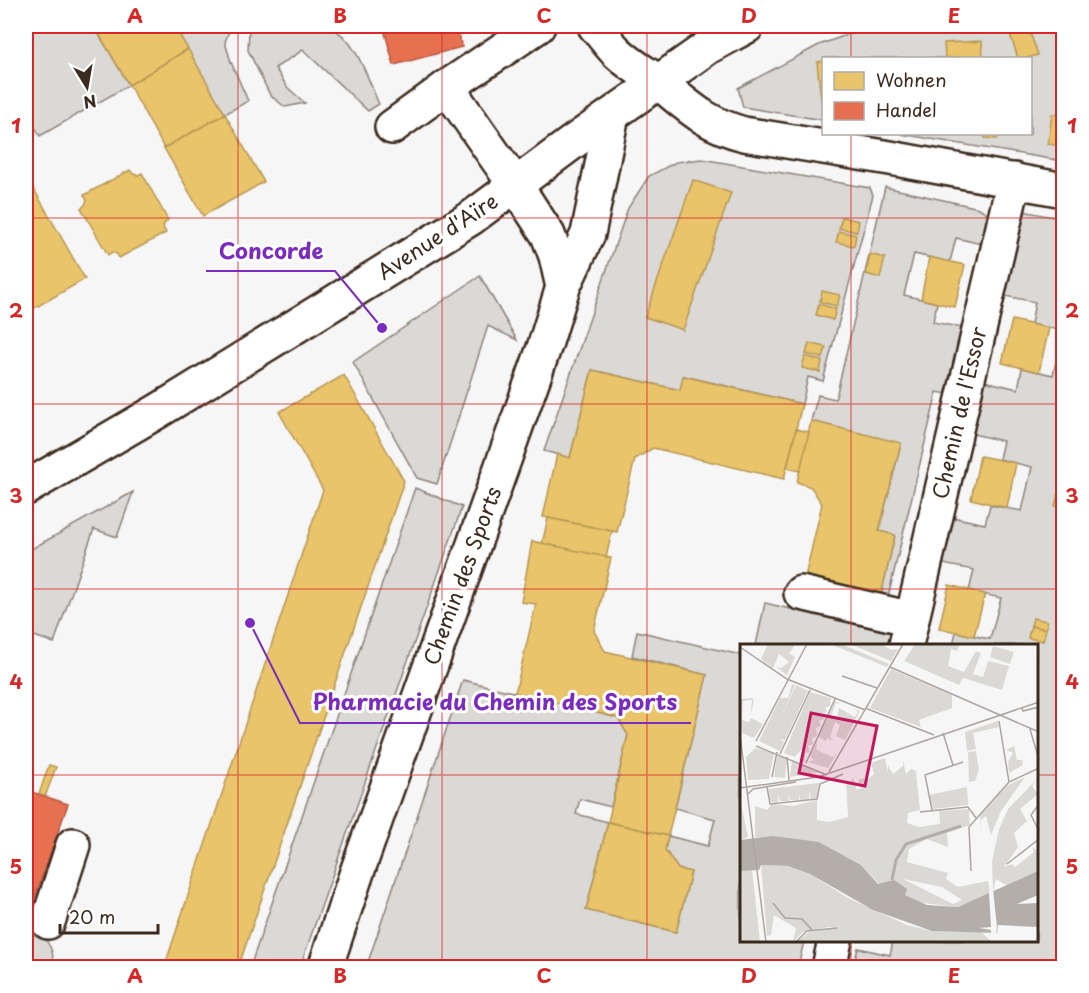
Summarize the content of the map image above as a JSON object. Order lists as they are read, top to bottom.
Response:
{
  "streets": {
    "street": ["Avenue d'Aïre", "Chemin de l'Essor", "Chemin des Sports"]
  },
  "crossings": [
    ["Avenue d'Aïre", "Chemin des Sports"]
  ],
  "places": ["Concorde", "Pharmacie du Chemin des Sports"],
  "legend": ["Wohnen", "Handel"],
  "scale_bar": "20 m",
  "north": "bottom",
  "grid": {
    "columns": [
      "A",
      "B",
      "C",
      "D",
      "E"
    ],
    "rows": [
      "1",
      "2",
      "3",
      "4",
      "5"
    ]
  }
}
